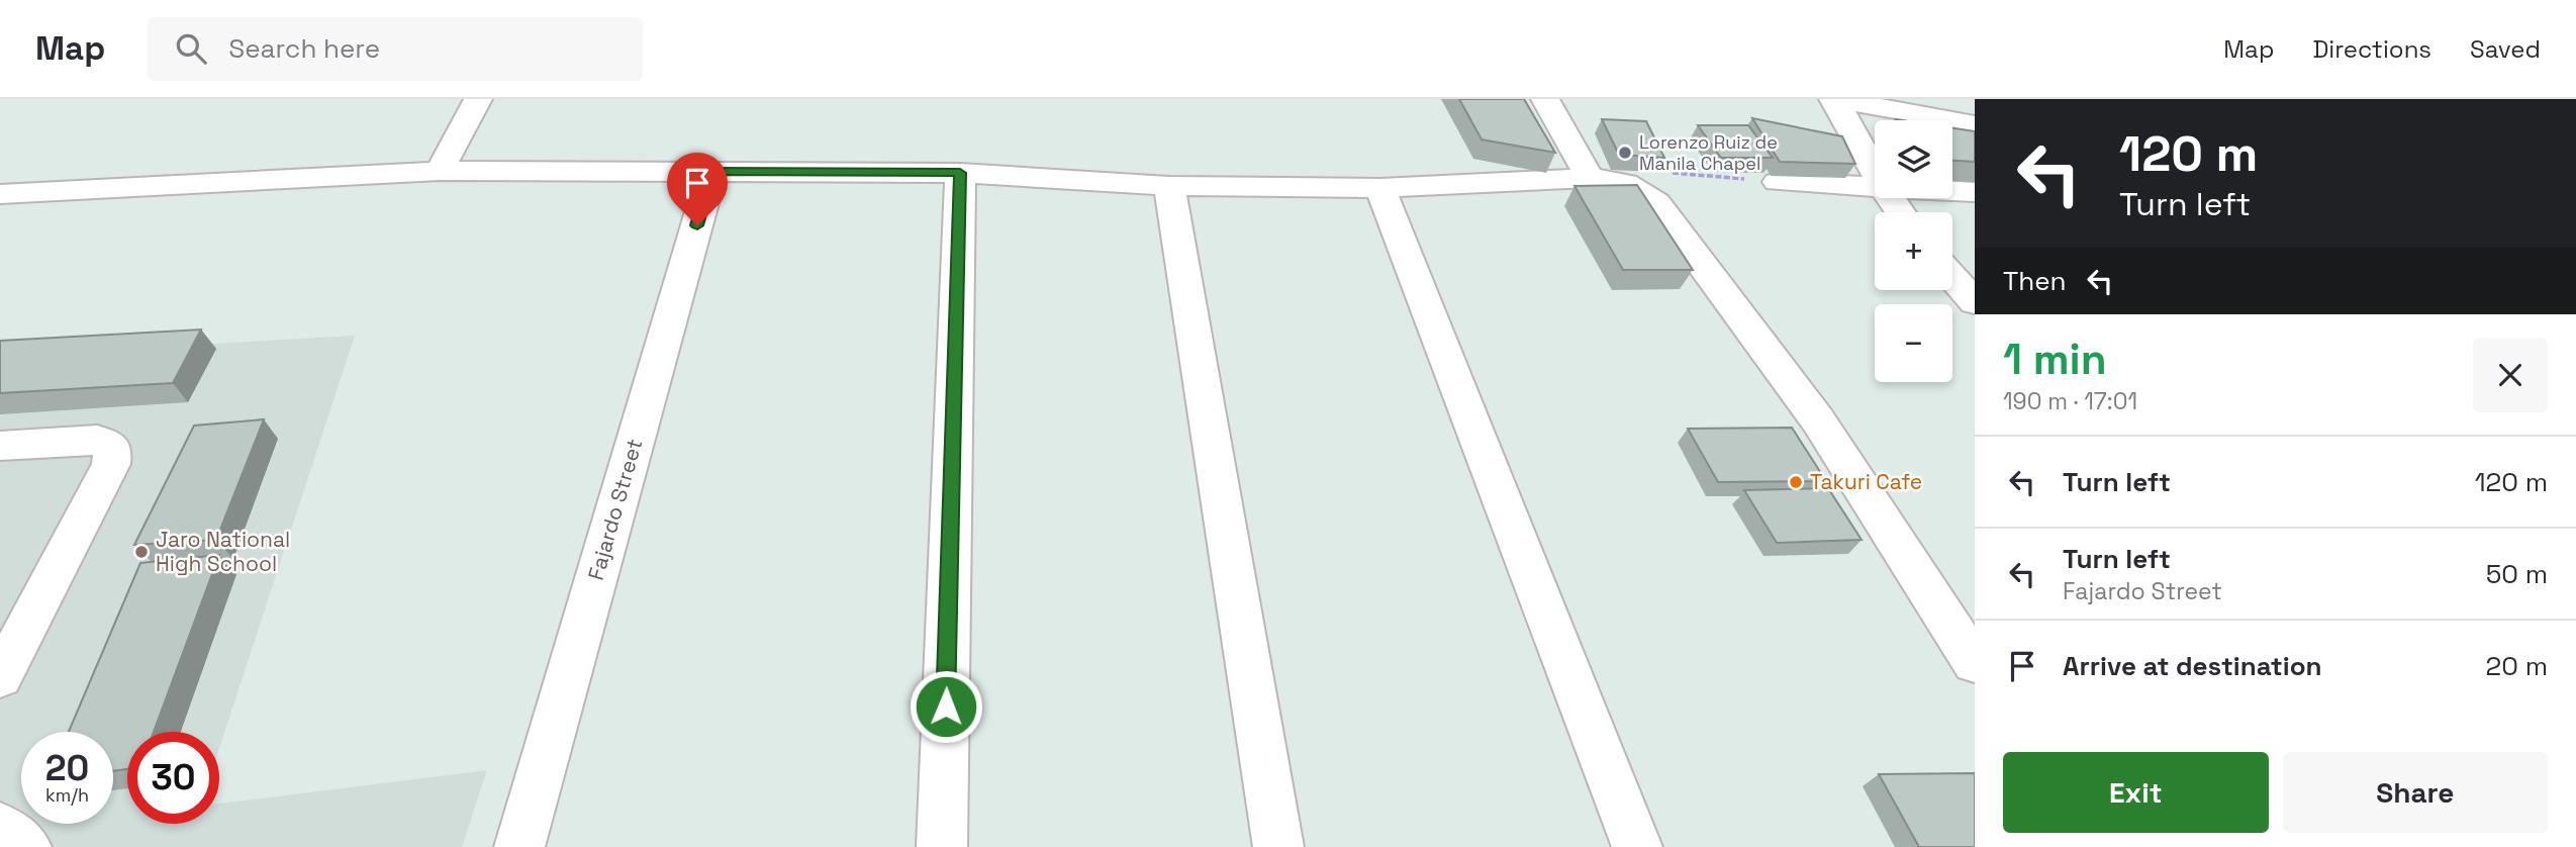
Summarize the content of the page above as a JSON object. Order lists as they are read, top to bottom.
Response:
{
  "streets": {
    "street": ["Fajardo Street"]
  },
  "places": ["Lorenzo Ruiz de Manila Chapel", "Takuri Cafe", "Jaro National High School"],
  "page": {
    "header": "Map",
    "search": "Search here",
    "nav": ["Map", "Directions", "Saved"],
    "turn": ["120 m", "Turn left"],
    "map_buttons": ["+", "−"],
    "then": "Then",
    "heading": ["1 min", "190 m · 17:01"],
    "list": [
      {
        "name": "Turn left",
        "value": "120 m"
      },
      {
        "name": "Turn left",
        "note": "Fajardo Street",
        "value": "50 m"
      },
      {
        "name": "Arrive at destination",
        "value": "20 m"
      }
    ],
    "speed": "20 km/h",
    "limit": "30",
    "buttons": ["Exit", "Share"]
  }
}
